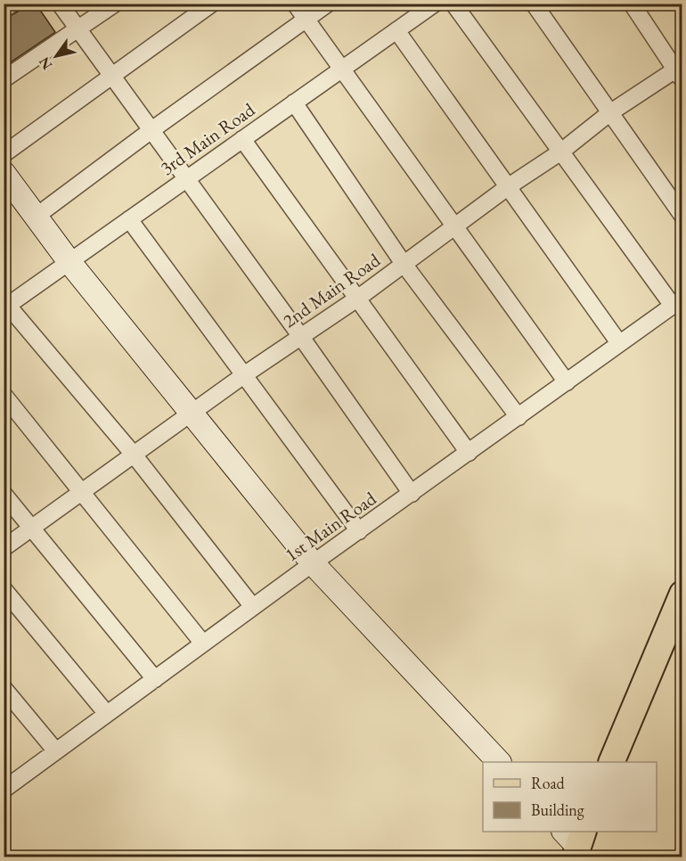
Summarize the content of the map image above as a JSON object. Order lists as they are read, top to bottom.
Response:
{
  "streets": {
    "street": ["3rd Main Road", "2nd Main Road", "1st Main Road"]
  },
  "legend": ["Road", "Building"],
  "north": "bottom left"
}
